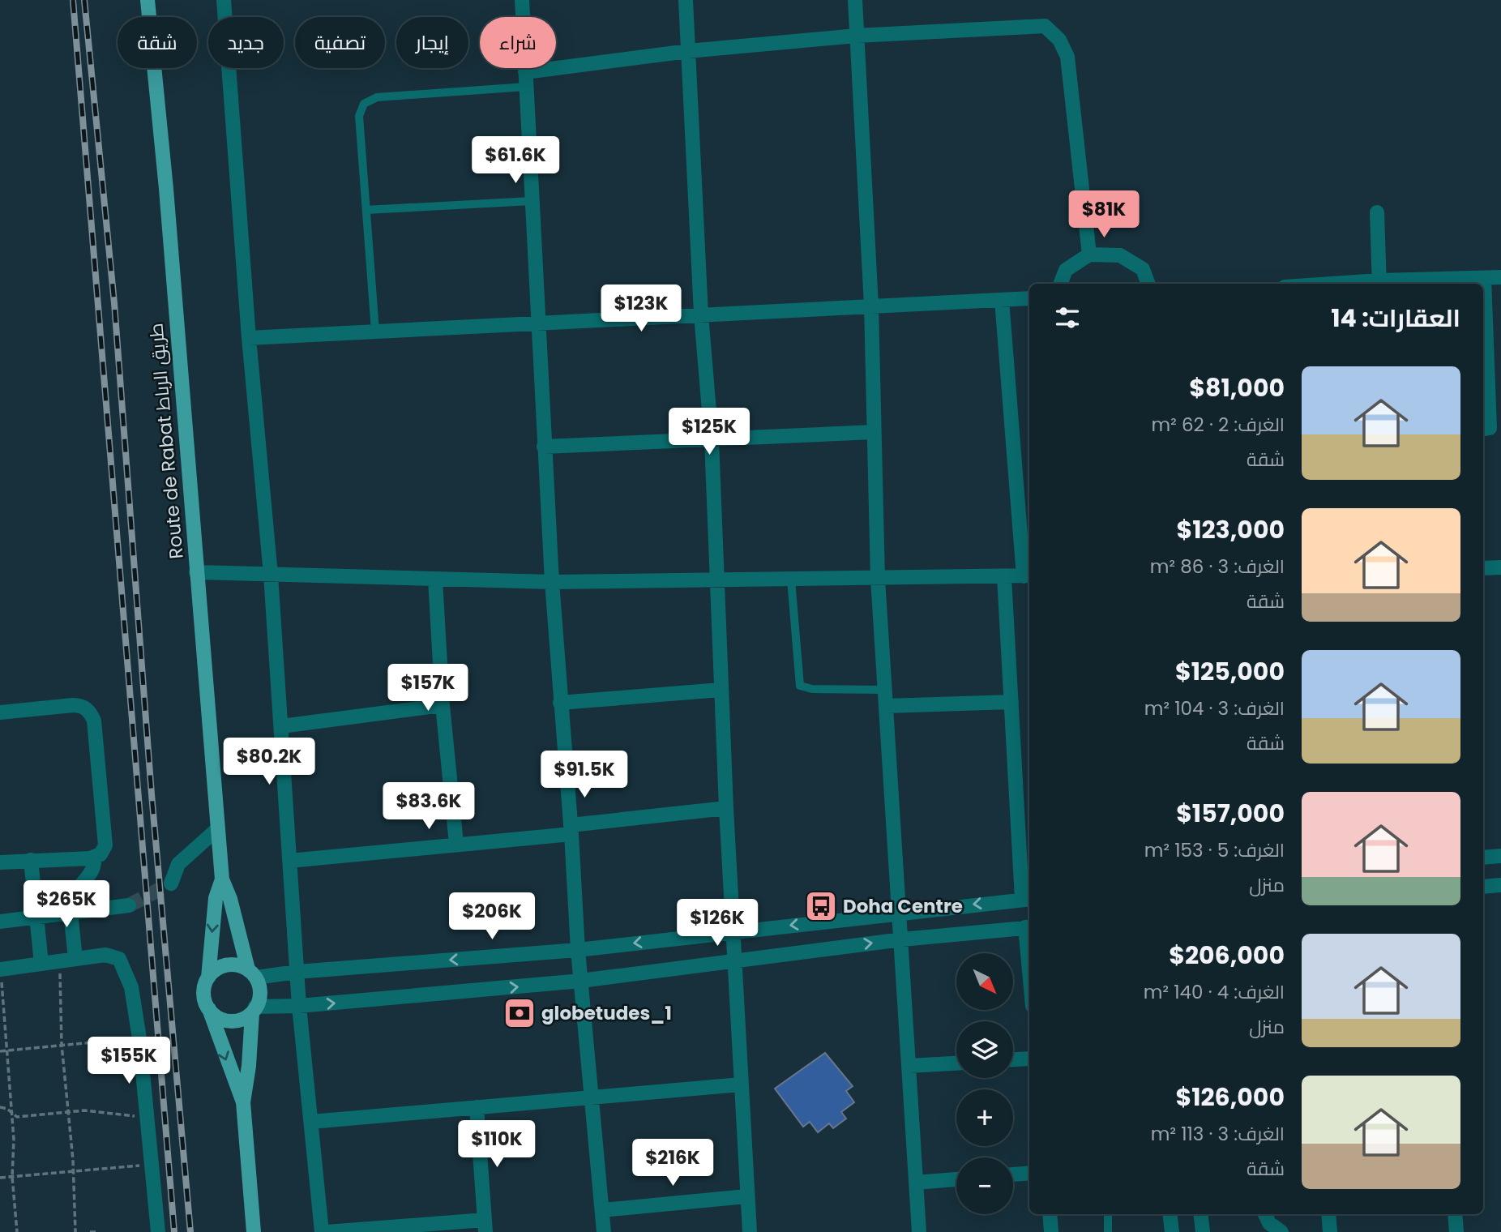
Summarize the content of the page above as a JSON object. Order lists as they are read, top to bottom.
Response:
{
  "streets": {
    "main road": ["Route de Rabat طريق الرباط"]
  },
  "places": {
    "bus stop": ["Doha Centre"],
    "bank": ["globetudes_1"]
  },
  "north": "bottom right",
  "page": {
    "chip": [
      "شراء",
      "إيجار",
      "تصفية",
      "جديد",
      "شقة"
    ],
    "price": [
      "$61.6K",
      "$81K",
      "$123K",
      "$125K",
      "$157K",
      "$80.2K",
      "$91.5K",
      "$83.6K",
      "$265K",
      "$206K",
      "$126K",
      "$155K",
      "$110K",
      "$216K"
    ],
    "heading": "العقارات: 14",
    "list": [
      {
        "name": "$81,000",
        "note": "الغرف: 2 · 62 m² · شقة"
      },
      {
        "name": "$123,000",
        "note": "الغرف: 3 · 86 m² · شقة"
      },
      {
        "name": "$125,000",
        "note": "الغرف: 3 · 104 m² · شقة"
      },
      {
        "name": "$157,000",
        "note": "الغرف: 5 · 153 m² · منزل"
      },
      {
        "name": "$206,000",
        "note": "الغرف: 4 · 140 m² · منزل"
      },
      {
        "name": "$126,000",
        "note": "الغرف: 3 · 113 m² · شقة"
      }
    ],
    "map_buttons": ["+", "−"]
  }
}
